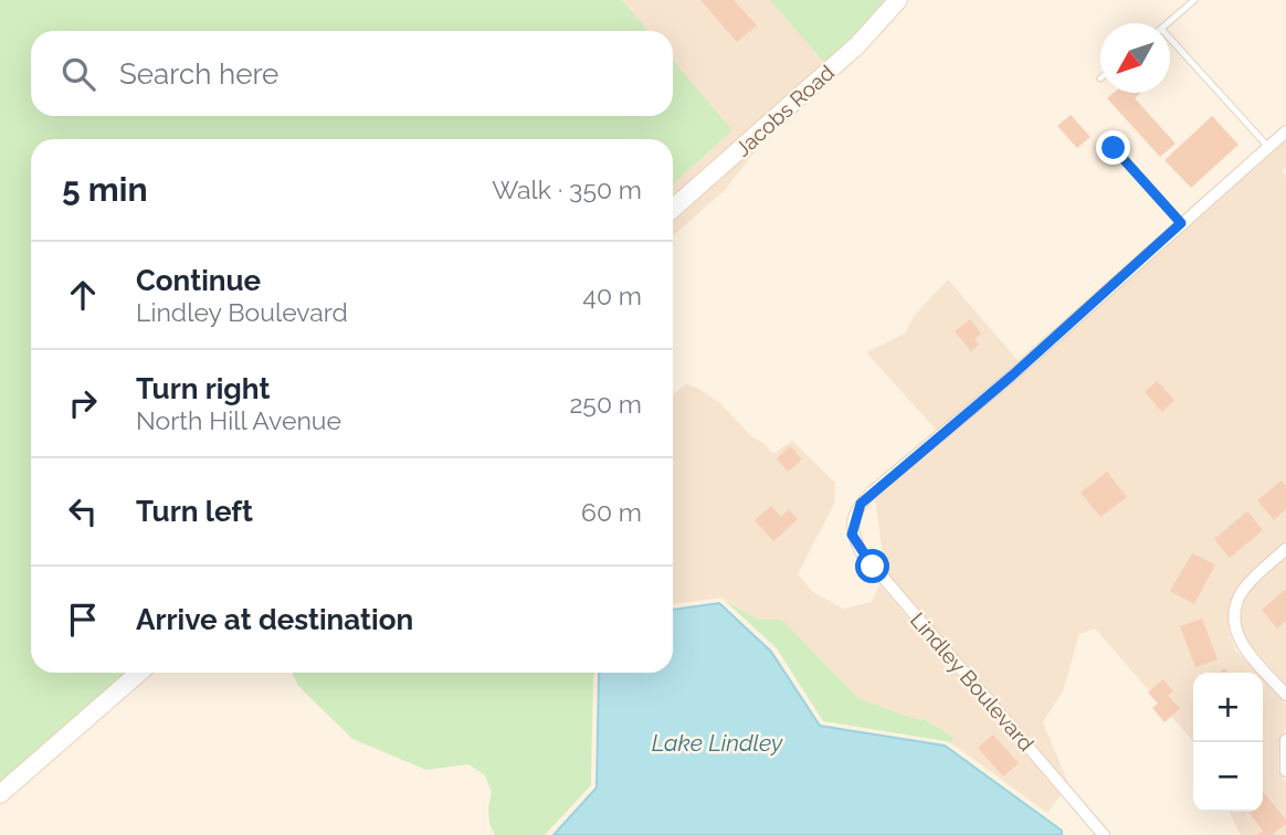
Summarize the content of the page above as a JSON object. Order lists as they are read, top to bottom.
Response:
{
  "streets": {
    "street": ["Jacobs Road", "Lindley Boulevard"]
  },
  "water": ["Lake Lindley"],
  "north": "bottom left",
  "page": {
    "search": "Search here",
    "heading": ["5 min", "Walk · 350 m"],
    "list": [
      ["Continue", "Lindley Boulevard", "40 m"],
      ["Turn right", "North Hill Avenue", "250 m"],
      ["Turn left", "60 m"],
      "Arrive at destination"
    ],
    "map_buttons": ["+", "−"]
  }
}
